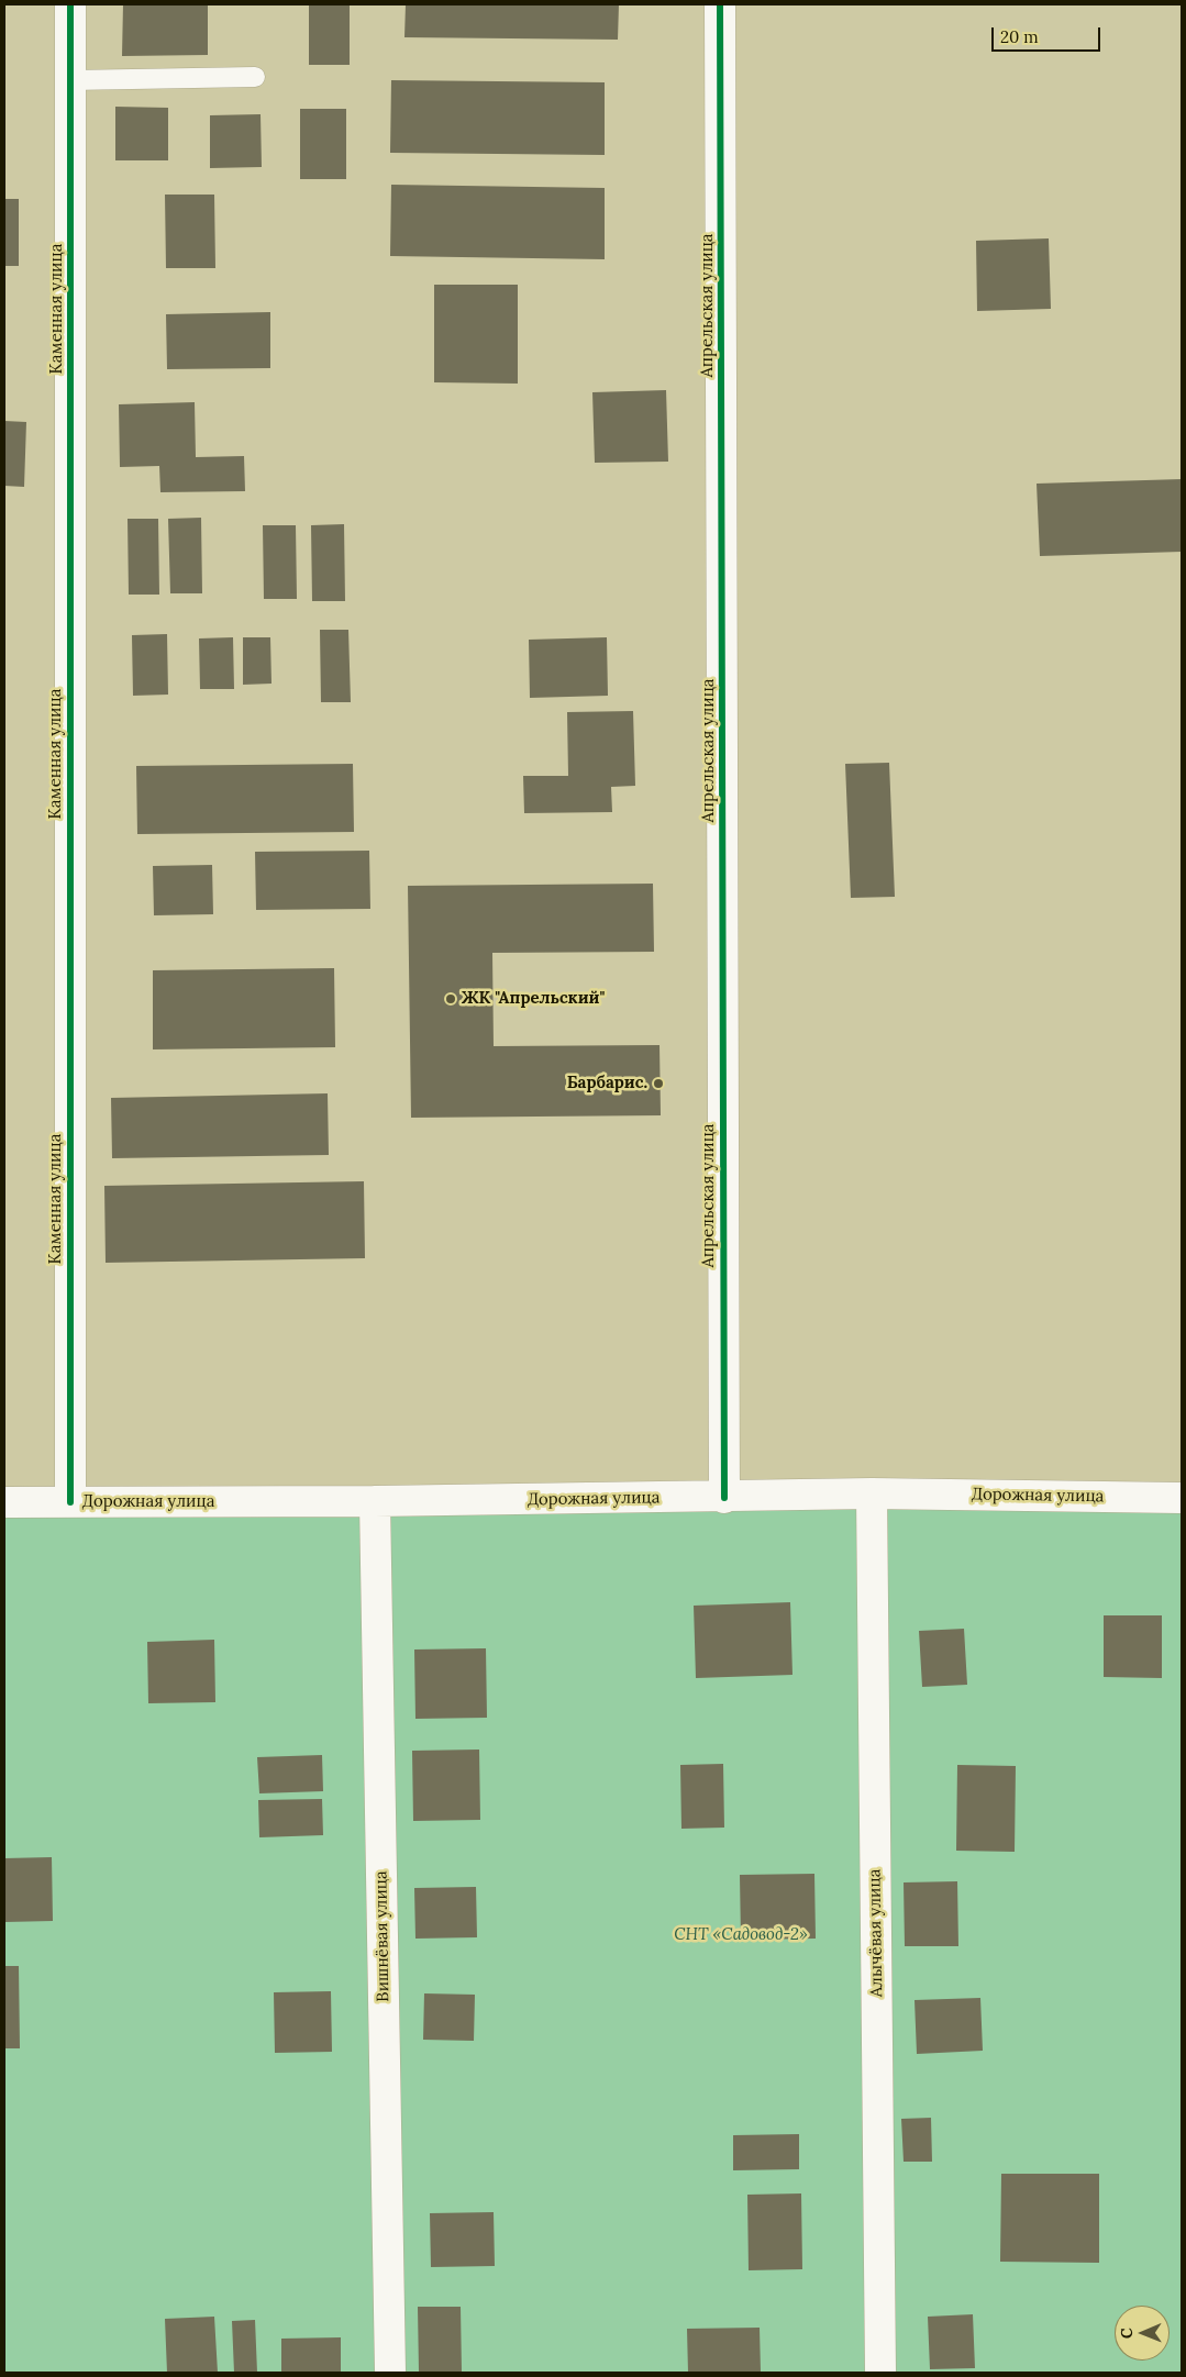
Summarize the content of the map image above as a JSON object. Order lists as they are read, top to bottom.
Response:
{
  "streets": {
    "street": [
      "Апрельская улица",
      "Каменная улица",
      "Дорожная улица",
      "Алычёвая улица",
      "Вишнёвая улица"
    ]
  },
  "crossings": [
    ["Апрельская улица", "Дорожная улица"],
    ["Каменная улица", "Дорожная улица"],
    ["Дорожная улица", "Алычёвая улица"],
    ["Дорожная улица", "Вишнёвая улица"]
  ],
  "parks": ["СНТ «Садовод-2»"],
  "places": ["ЖК \"Апрельский\"", "Барбарис."],
  "scale_bar": "20 m",
  "north": "left"
}
